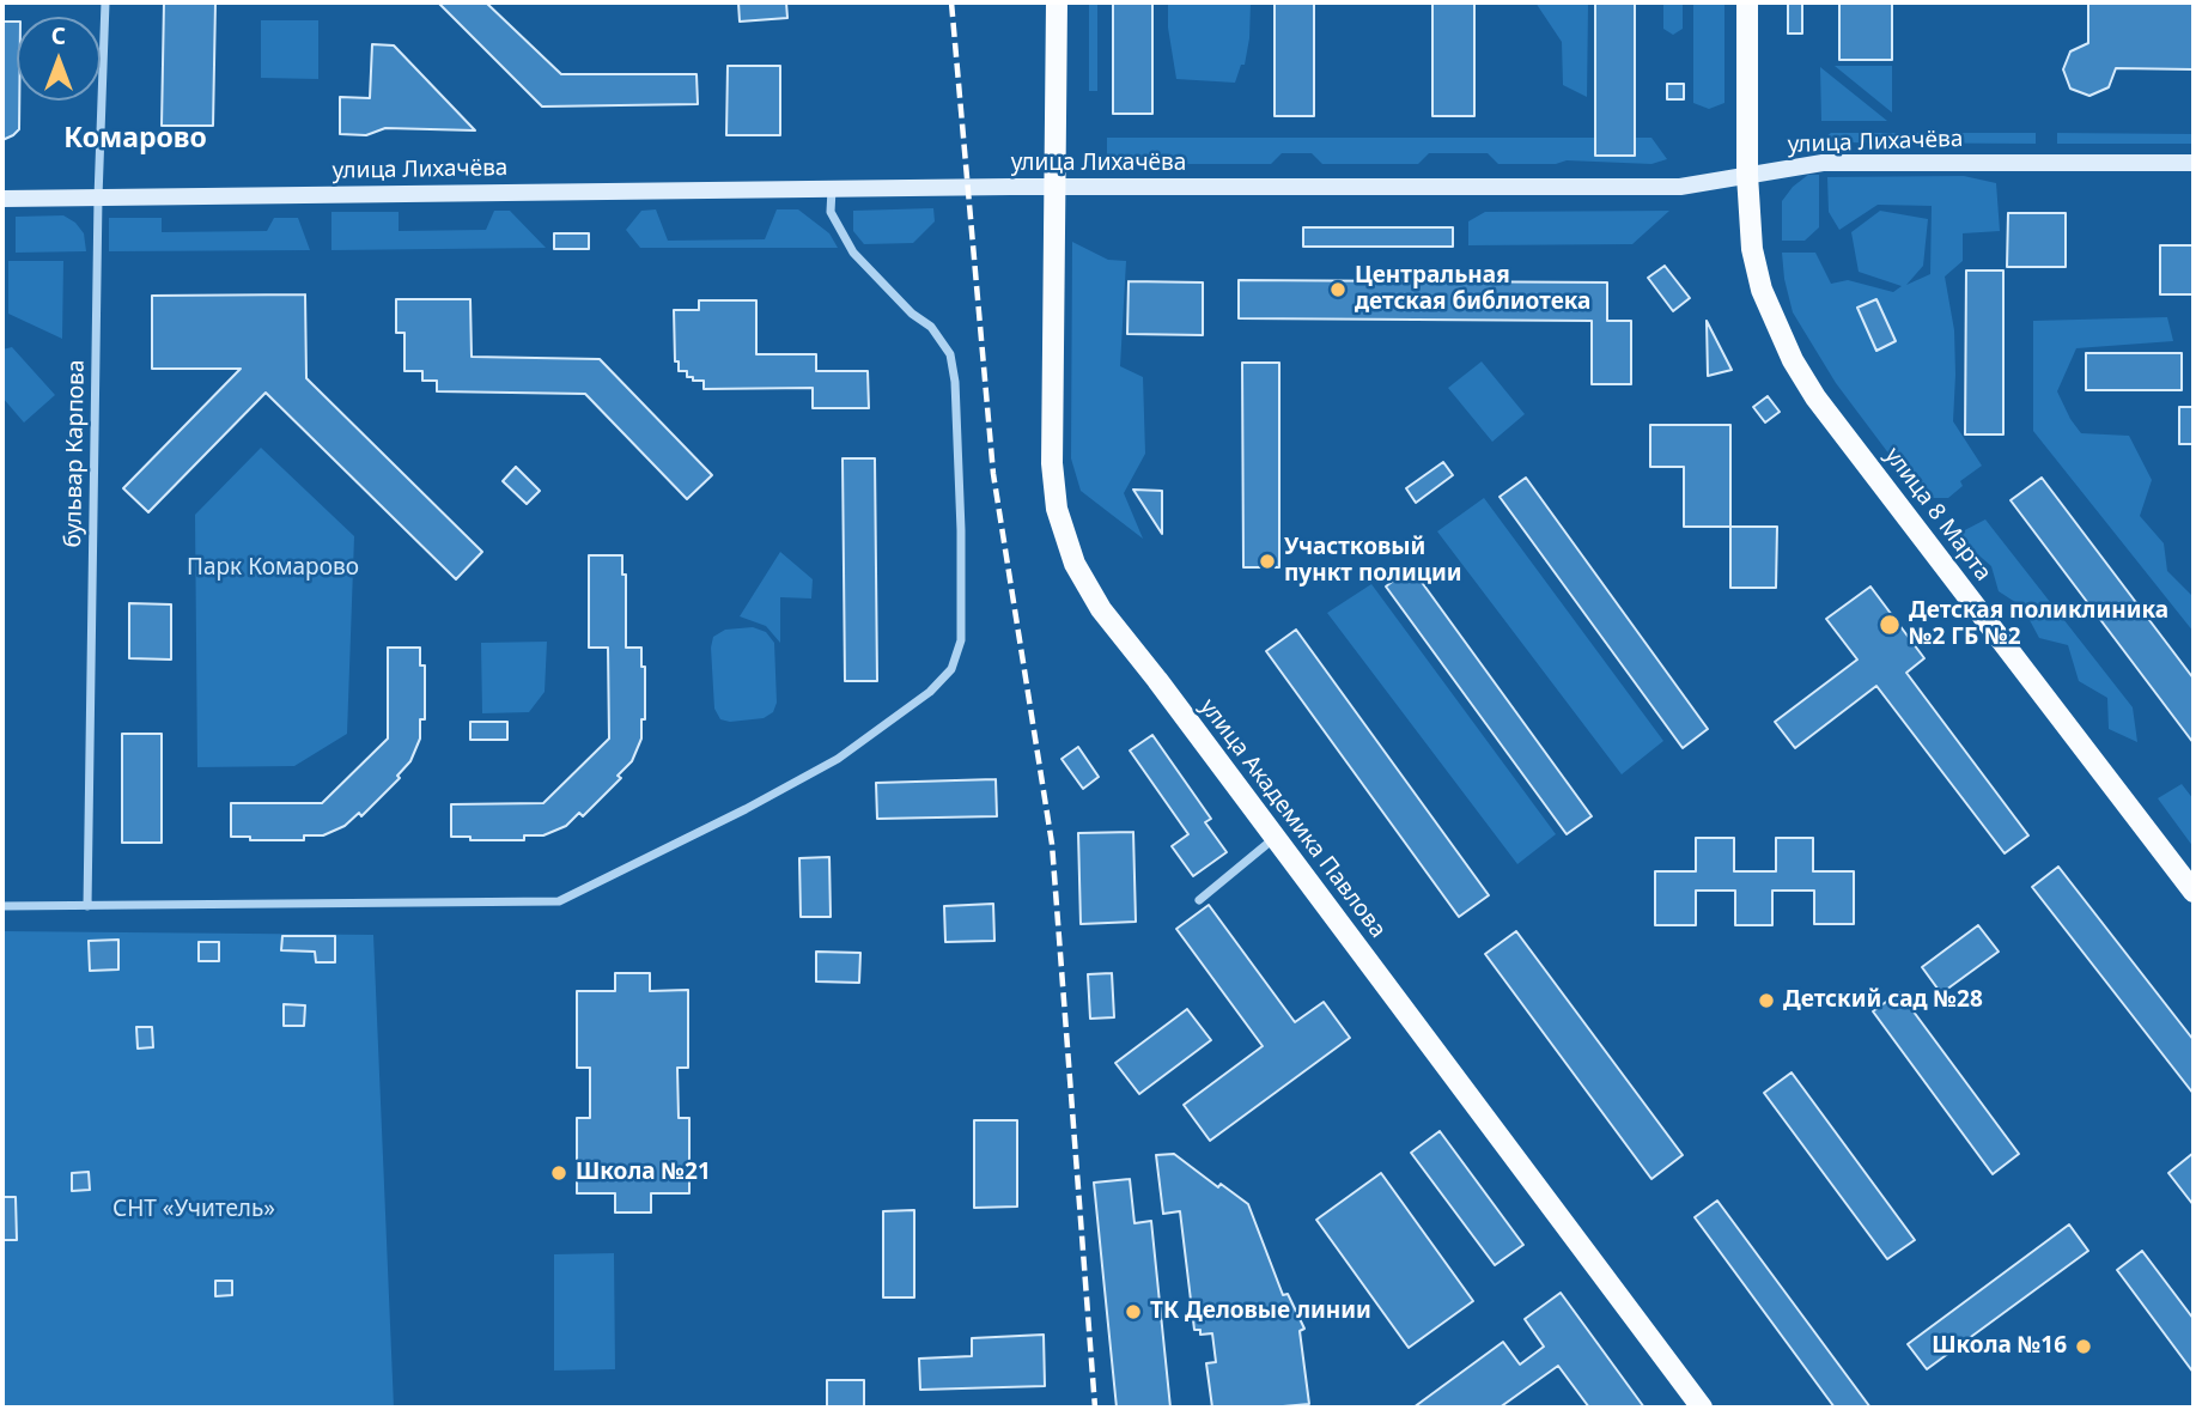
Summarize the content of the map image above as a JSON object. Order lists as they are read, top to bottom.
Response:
{
  "streets": {
    "main road": ["улица Лихачёва", "улица 8 Марта", "улица Академика Павлова"],
    "street": ["бульвар Карпова"]
  },
  "crossings": [
    ["улица Лихачёва", "бульвар Карпова"],
    ["улица Лихачёва", "улица 8 Марта"],
    ["улица Лихачёва", "улица Академика Павлова"]
  ],
  "districts": ["Комарово"],
  "parks": ["Парк Комарово", "СНТ «Учитель»"],
  "places": [
    "Центральная детская библиотека",
    "Участковый пункт полиции",
    "Детская поликлиника №2 ГБ №2",
    "Детский сад №28",
    "Школа №21",
    "ТК Деловые линии",
    "Школа №16"
  ],
  "north": "top"
}
